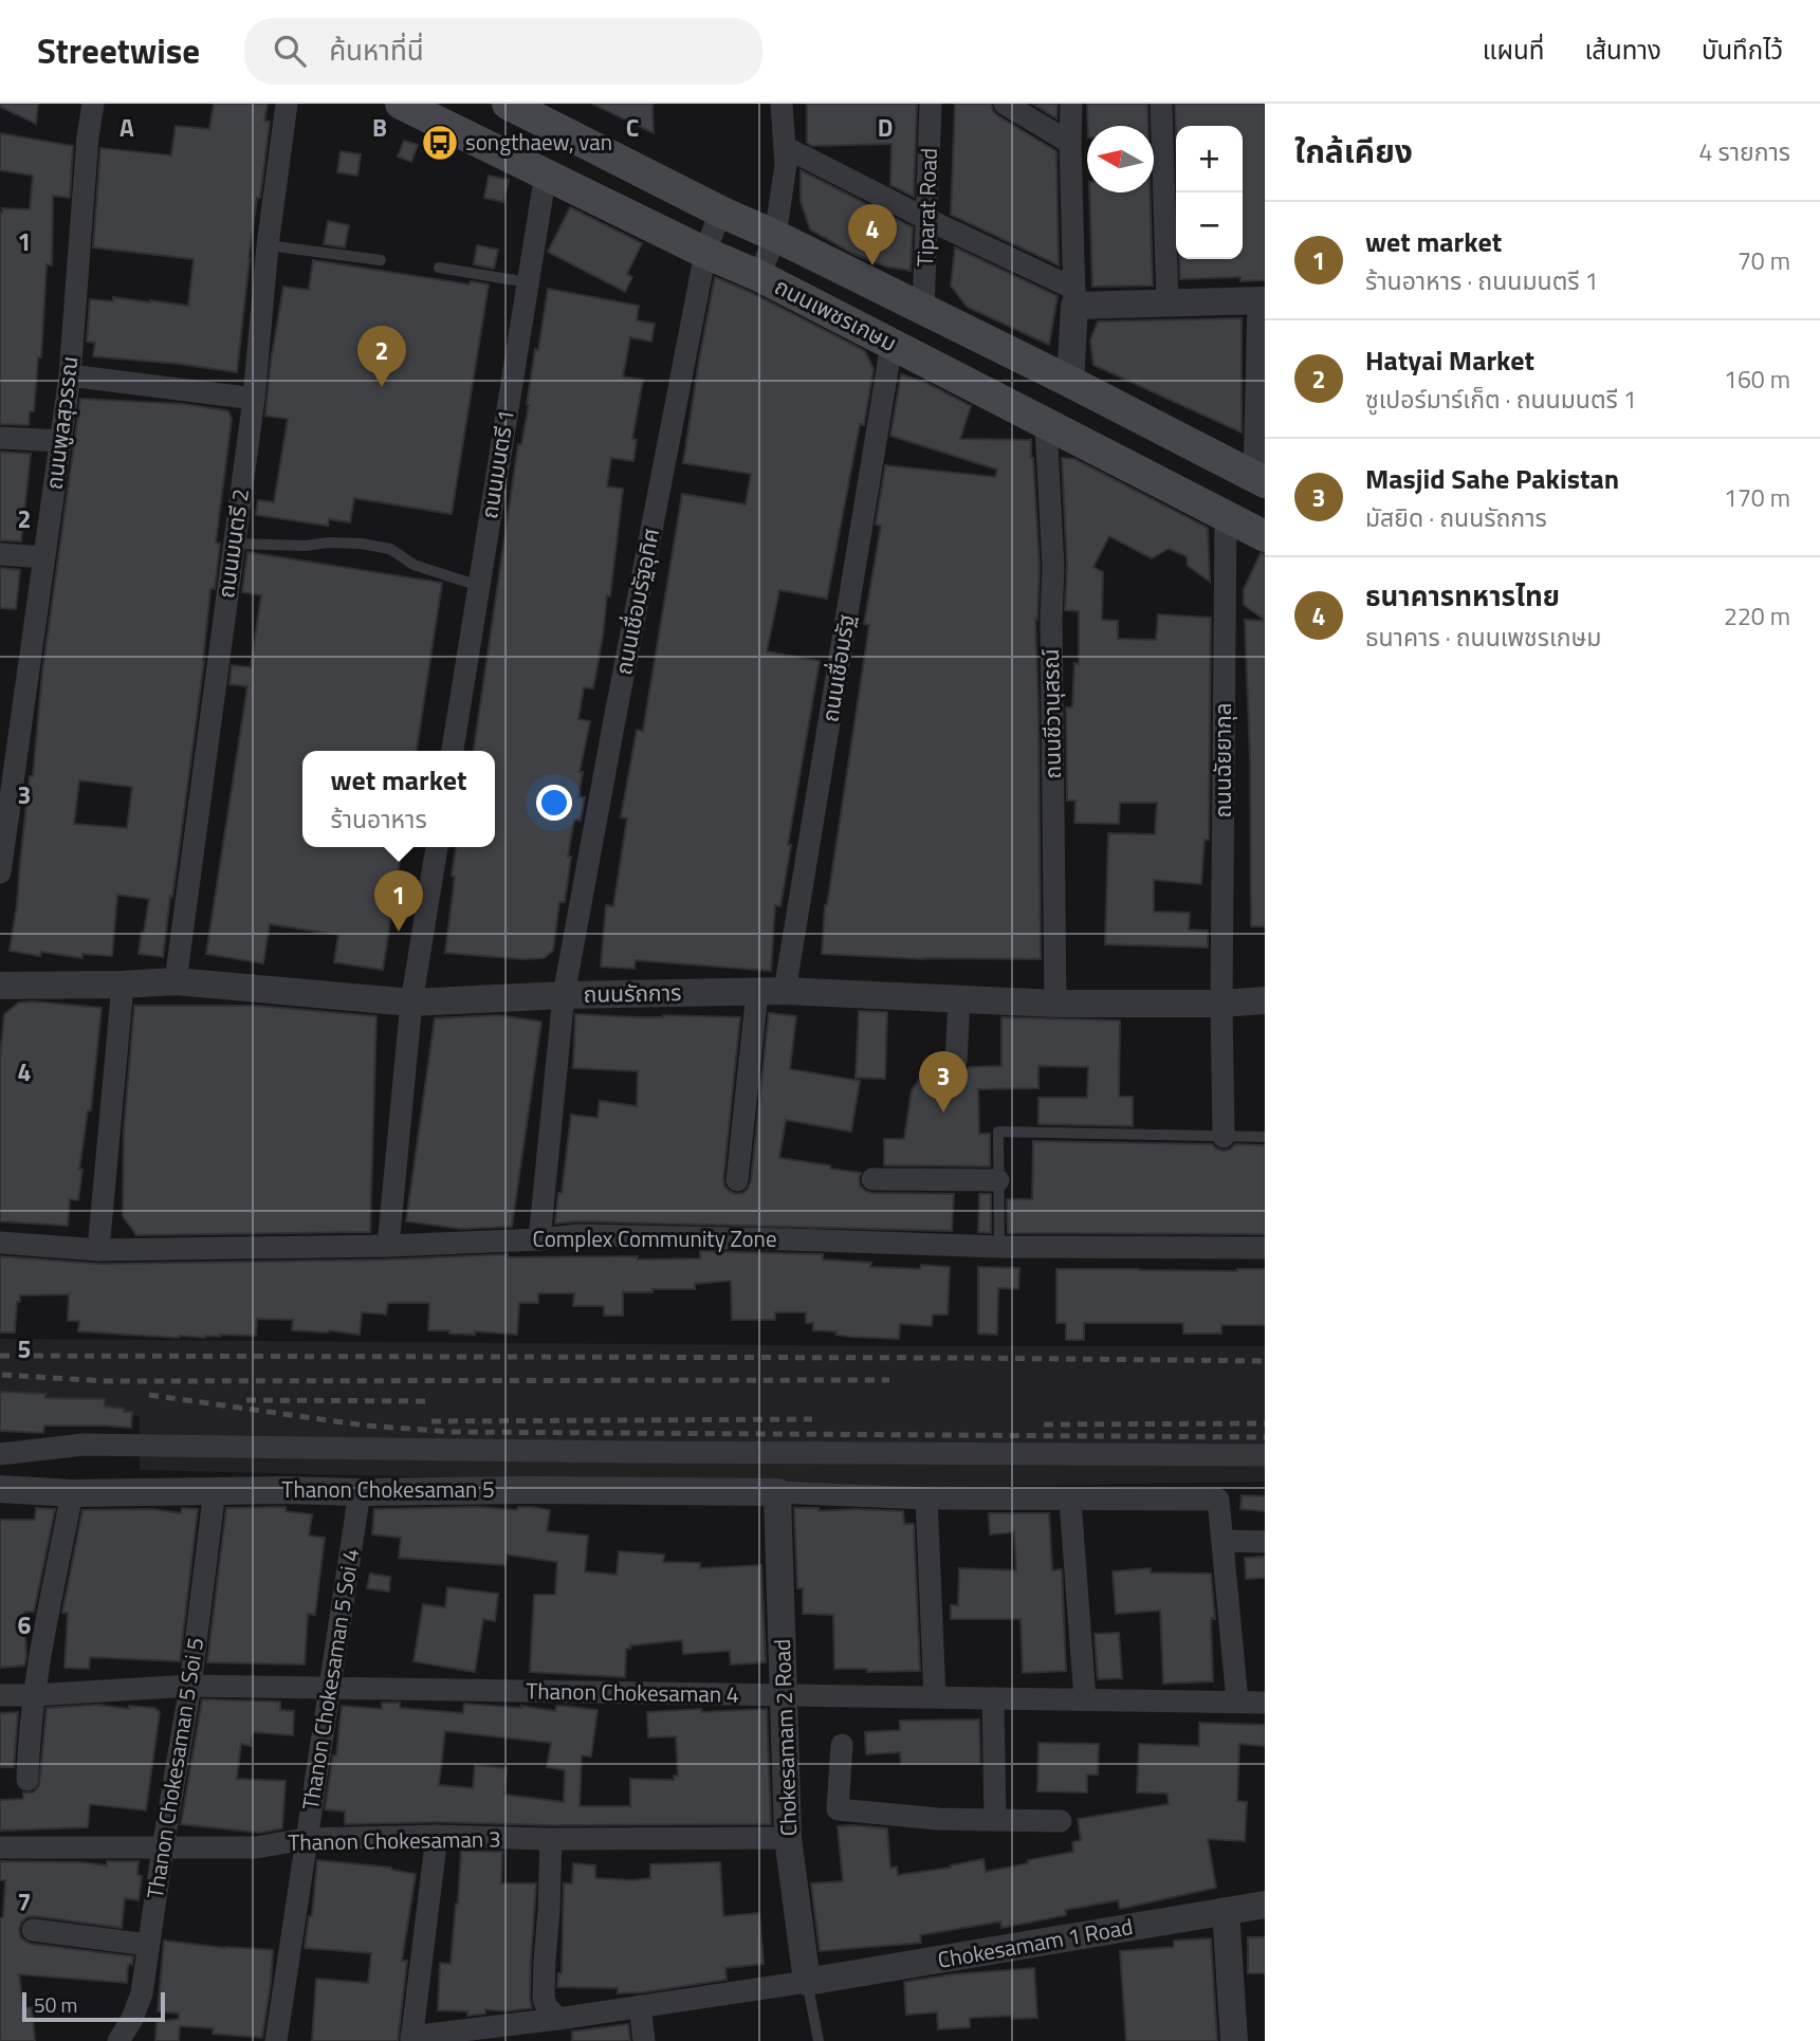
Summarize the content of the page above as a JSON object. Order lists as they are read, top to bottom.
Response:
{
  "streets": {
    "main road": ["ถนนเพชรเกษม"],
    "street": [
      "Tiparat Road",
      "ถนนพูลสุวรรณ",
      "ถนนมนตรี 1",
      "ถนนมนตรี 2",
      "ถนนเชื่อมรัฐอุทิศ",
      "ถนนเชื่อมรัฐ",
      "ถนนชีวานุสรณ์",
      "ถนนฉัยยากุล",
      "ถนนรัถการ",
      "Complex Community Zone",
      "Thanon Chokesaman 5",
      "Thanon Chokesaman 5 Soi 4",
      "Thanon Chokesaman 4",
      "Chokesamam 2 Road",
      "Thanon Chokesaman 5 Soi 5",
      "Thanon Chokesaman 3",
      "Chokesamam 1 Road"
    ]
  },
  "crossings": [
    ["Tiparat Road", "ถนนเพชรเกษม"],
    ["ถนนเพชรเกษม", "ถนนมนตรี 1"],
    ["ถนนเพชรเกษม", "ถนนเชื่อมรัฐอุทิศ"],
    ["ถนนเพชรเกษม", "ถนนเชื่อมรัฐ"],
    ["ถนนเพชรเกษม", "ถนนชีวานุสรณ์"],
    ["ถนนเพชรเกษม", "ถนนฉัยยากุล"],
    ["ถนนมนตรี 2", "ถนนรัถการ"],
    ["ถนนเชื่อมรัฐอุทิศ", "ถนนรัถการ"],
    ["ถนนเชื่อมรัฐอุทิศ", "Complex Community Zone"],
    ["ถนนเชื่อมรัฐ", "ถนนรัถการ"],
    ["ถนนชีวานุสรณ์", "ถนนรัถการ"],
    ["ถนนฉัยยากุล", "ถนนรัถการ"],
    ["Thanon Chokesaman 5", "Thanon Chokesaman 5 Soi 4"],
    ["Thanon Chokesaman 5", "Chokesamam 2 Road"],
    ["Thanon Chokesaman 5", "Thanon Chokesaman 5 Soi 5"],
    ["Thanon Chokesaman 5 Soi 4", "Thanon Chokesaman 4"],
    ["Thanon Chokesaman 5 Soi 4", "Thanon Chokesaman 3"],
    ["Thanon Chokesaman 4", "Chokesamam 2 Road"],
    ["Thanon Chokesaman 4", "Thanon Chokesaman 5 Soi 5"],
    ["Chokesamam 2 Road", "Thanon Chokesaman 3"],
    ["Chokesamam 2 Road", "Chokesamam 1 Road"],
    ["Thanon Chokesaman 5 Soi 5", "Thanon Chokesaman 3"]
  ],
  "places": {
    "bus stop": ["songthaew, van"]
  },
  "scale_bar": "50 m",
  "north": "left",
  "page": {
    "header": "Streetwise",
    "search": "ค้นหาที่นี่",
    "nav": ["แผนที่", "เส้นทาง", "บันทึกไว้"],
    "heading": ["ใกล้เคียง", "4 รายการ"],
    "map_buttons": ["+", "−"],
    "list": [
      {
        "mark": "1",
        "name": "wet market",
        "note": "ร้านอาหาร · ถนนมนตรี 1",
        "value": "70 m"
      },
      {
        "mark": "2",
        "name": "Hatyai Market",
        "note": "ซูเปอร์มาร์เก็ต · ถนนมนตรี 1",
        "value": "160 m"
      },
      {
        "mark": "3",
        "name": "Masjid Sahe Pakistan",
        "note": "มัสยิด · ถนนรัถการ",
        "value": "170 m"
      },
      {
        "mark": "4",
        "name": "ธนาคารทหารไทย",
        "note": "ธนาคาร · ถนนเพชรเกษม",
        "value": "220 m"
      }
    ],
    "pins": [
      "4",
      "2",
      "1",
      "3"
    ],
    "popup": ["wet market", "ร้านอาหาร"],
    "scale": "50 m"
  },
  "grid": {
    "columns": [
      "A",
      "B",
      "C",
      "D"
    ],
    "rows": [
      "1",
      "2",
      "3",
      "4",
      "5",
      "6",
      "7"
    ]
  }
}
